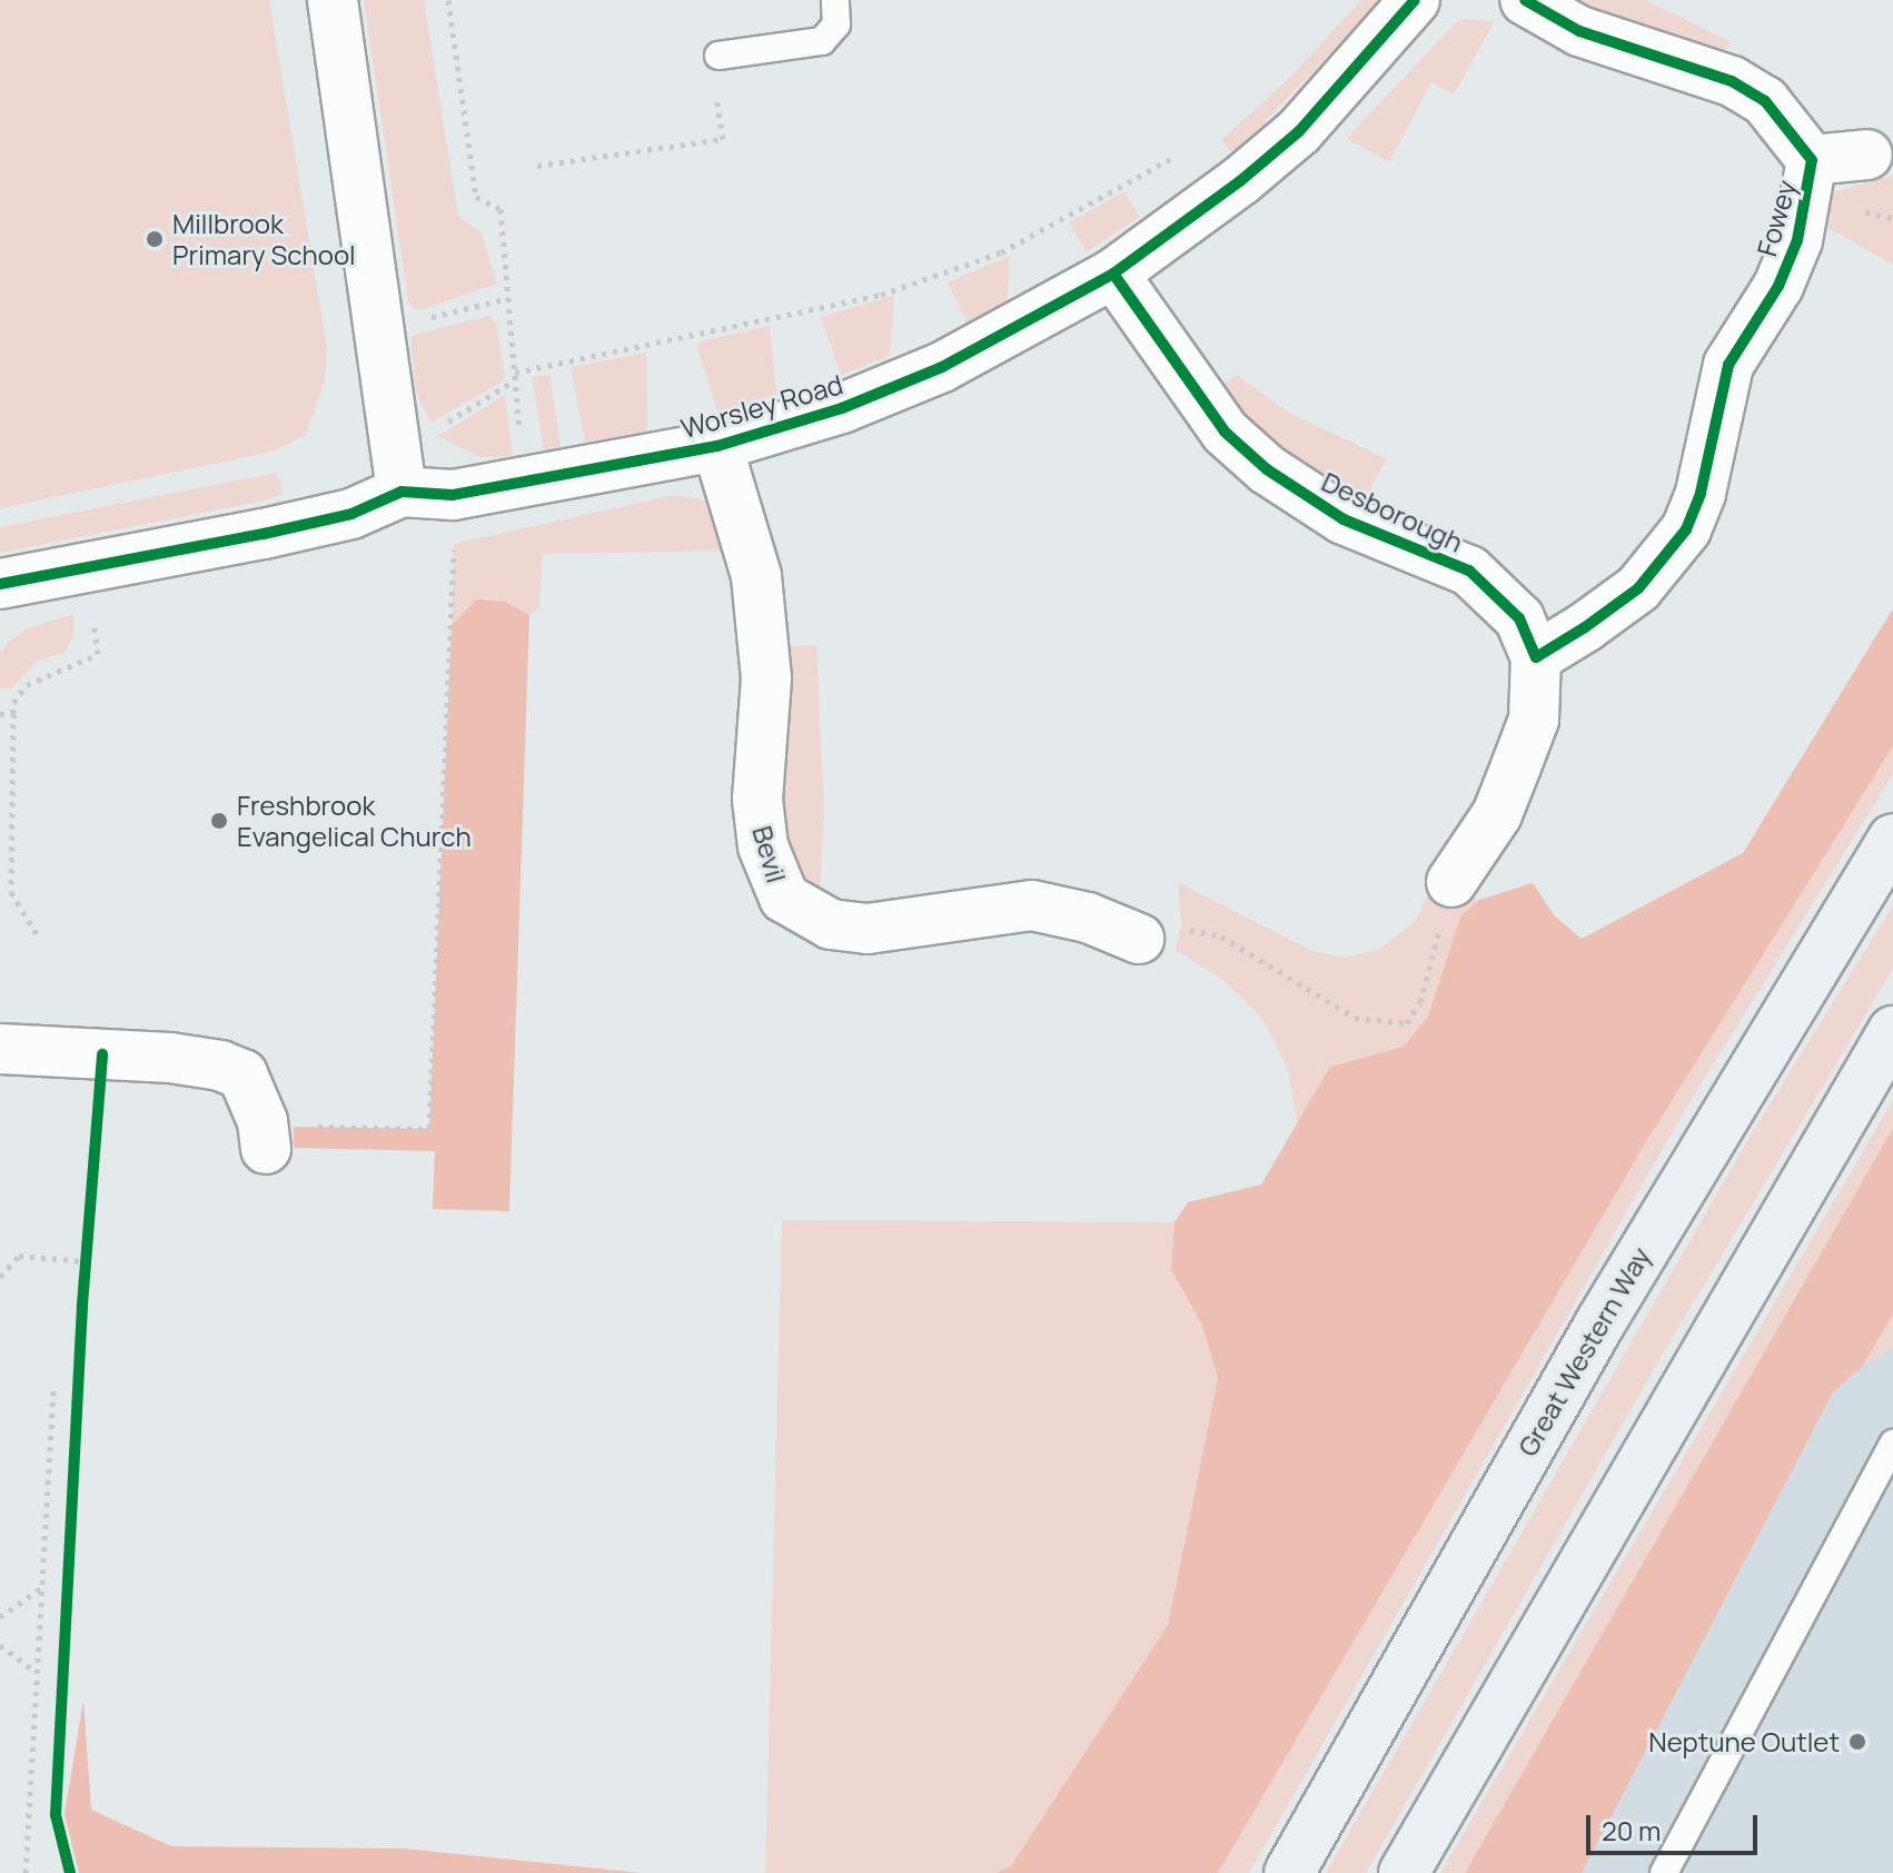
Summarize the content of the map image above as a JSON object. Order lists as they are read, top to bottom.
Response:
{
  "streets": {
    "main road": ["Great Western Way"],
    "street": [
      "Fowey",
      "Worsley Road",
      "Desborough",
      "Bevil"
    ]
  },
  "crossings": [
    ["Fowey", "Desborough"],
    ["Worsley Road", "Desborough"],
    ["Worsley Road", "Bevil"]
  ],
  "places": ["Millbrook Primary School", "Freshbrook Evangelical Church", "Neptune Outlet"],
  "scale_bar": "20 m"
}
